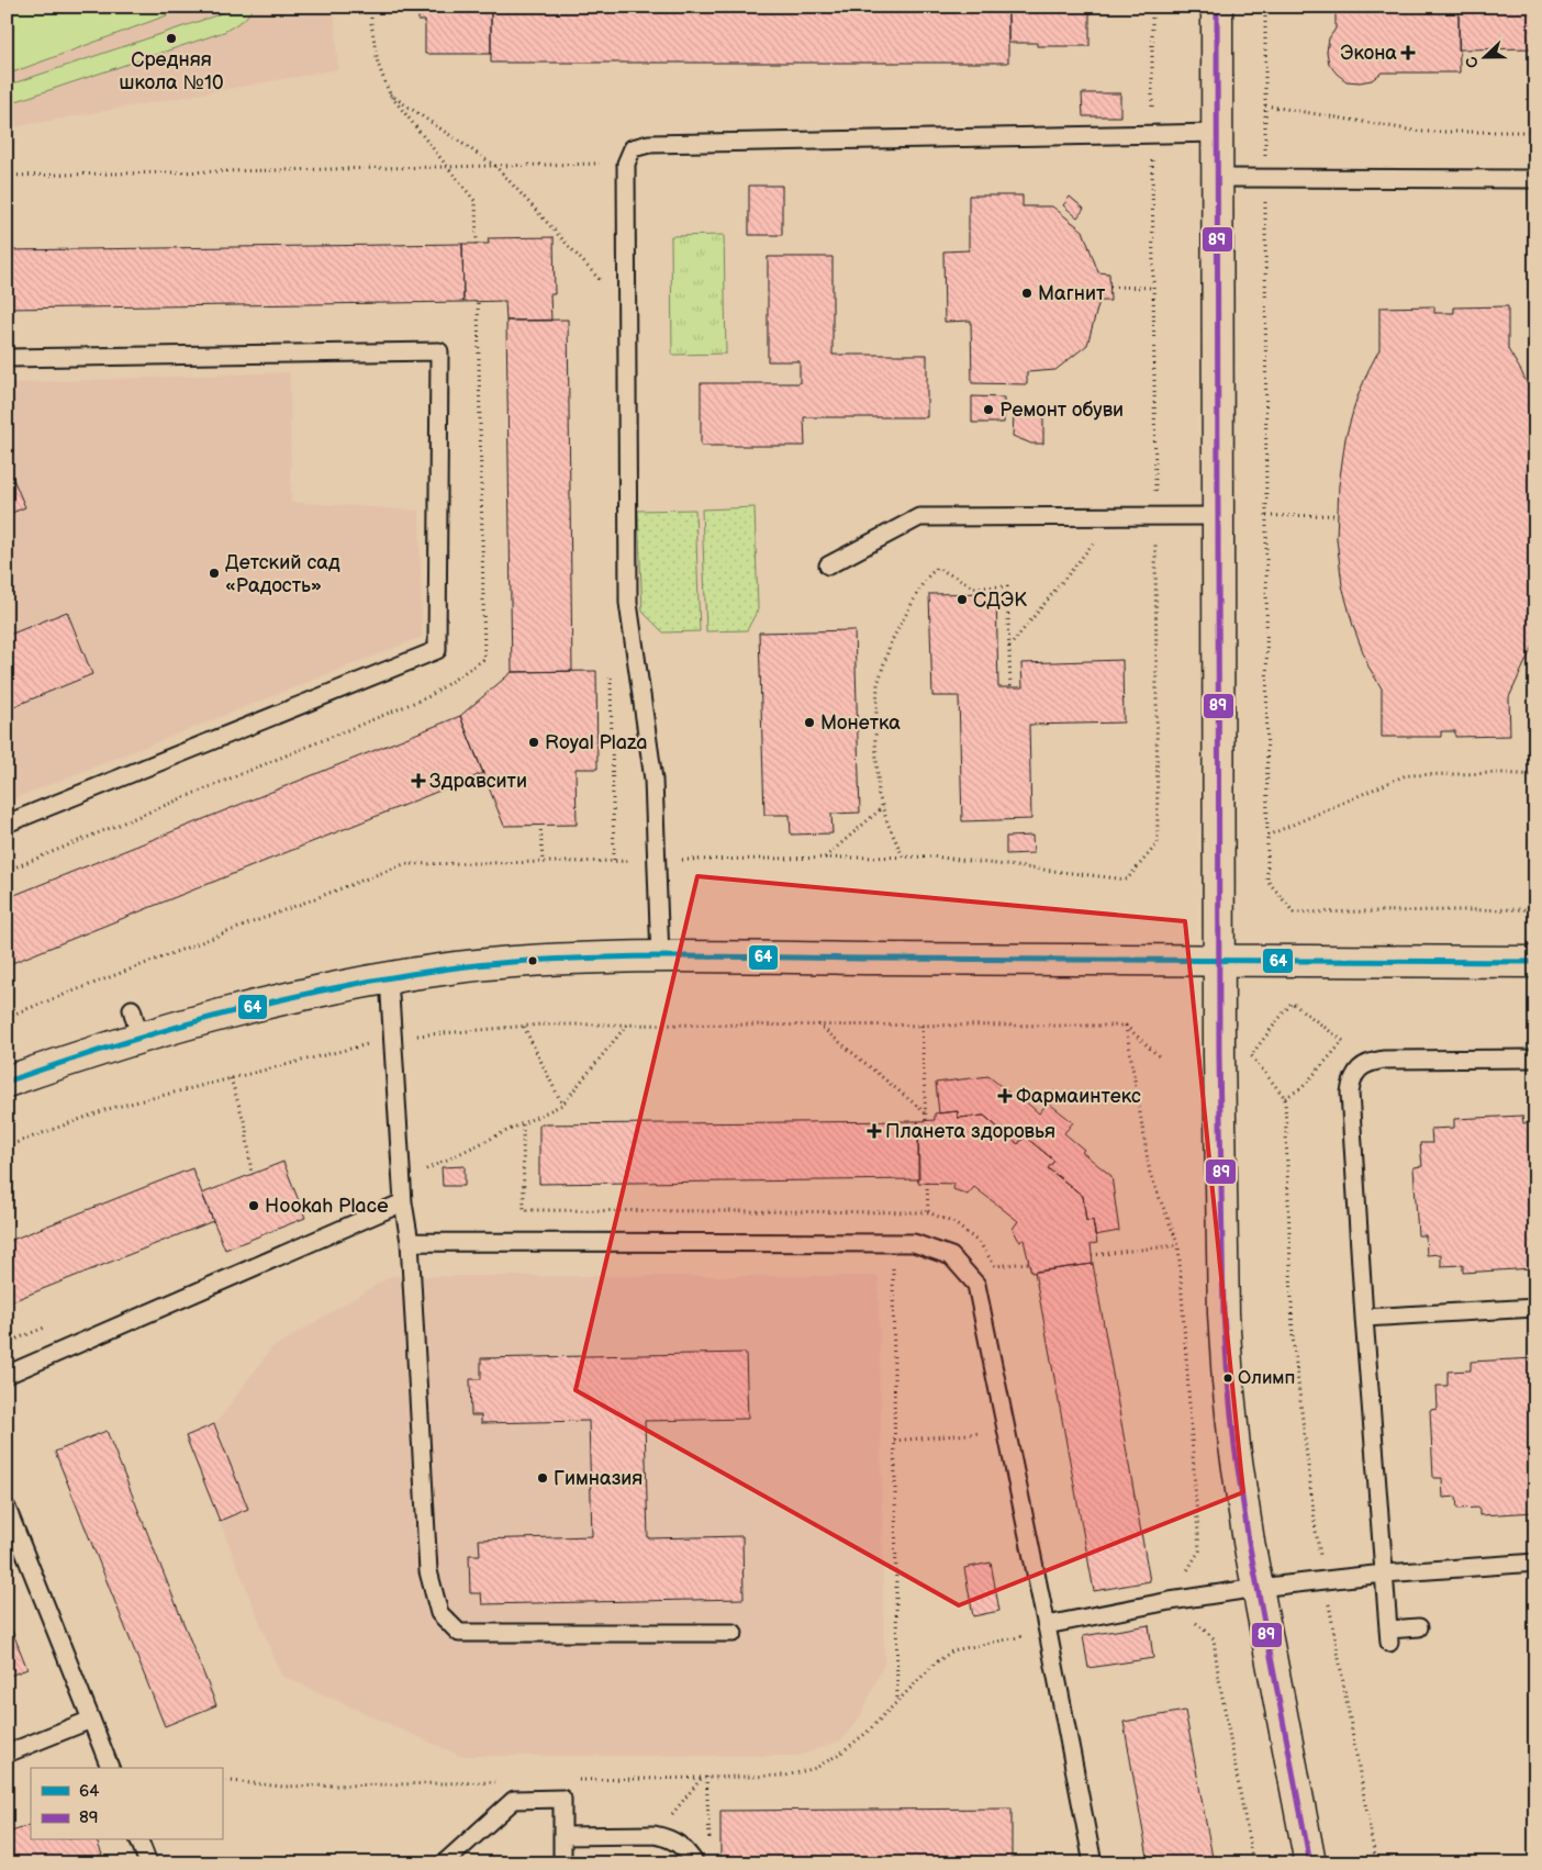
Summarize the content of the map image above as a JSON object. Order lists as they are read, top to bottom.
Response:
{
  "places": {
    "other": [
      "Средняя школа №10",
      "Магнит",
      "Ремонт обуви",
      "Детский сад «Радость»",
      "СДЭК",
      "Монетка",
      "Royal Plaza",
      "Hookah Place",
      "Олимп",
      "Гимназия"
    ],
    "health": [
      "Экона",
      "Здравсити",
      "Фармаинтекс",
      "Планета здоровья"
    ]
  },
  "lines": ["transit line 89", "transit line 64"],
  "legend": ["64", "89"],
  "north": "left"
}
